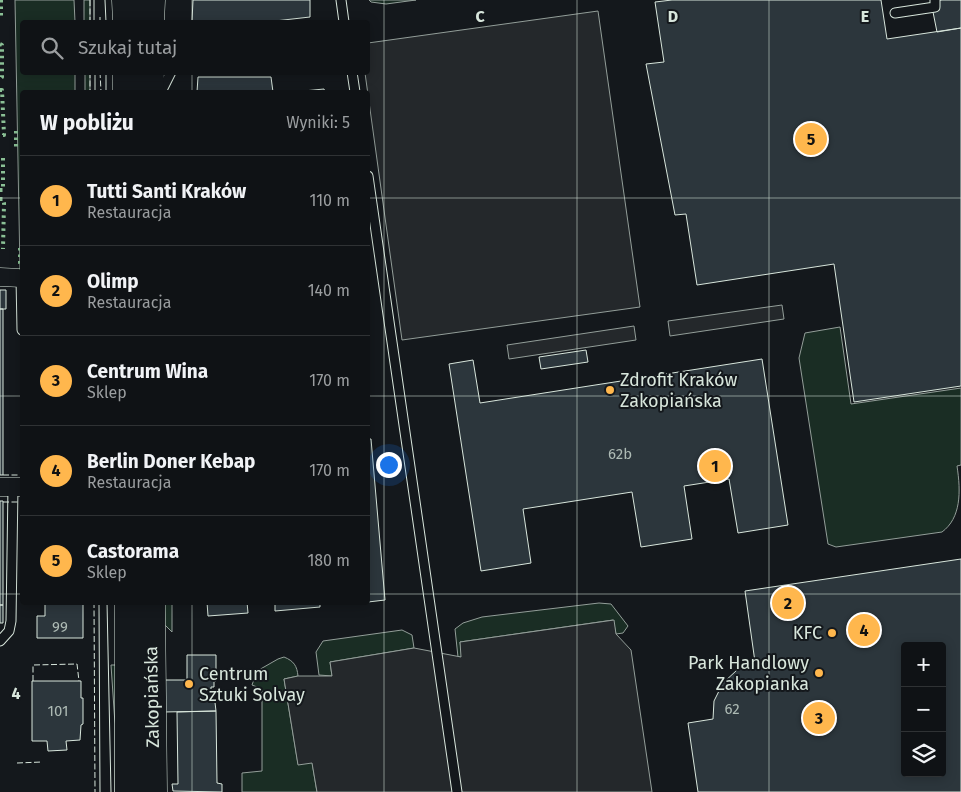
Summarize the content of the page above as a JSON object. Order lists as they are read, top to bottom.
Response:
{
  "streets": {
    "main road": ["Zakopiańska"]
  },
  "places": [
    "Zdrofit Kraków Zakopiańska",
    "KFC",
    "Park Handlowy Zakopianka",
    "Centrum Sztuki Solvay"
  ],
  "house_numbers": [
    "62b",
    "99",
    "62",
    "101"
  ],
  "page": {
    "search": "Szukaj tutaj",
    "heading": ["W pobliżu", "Wyniki: 5"],
    "pins": [
      "5",
      "1",
      "2",
      "4",
      "3"
    ],
    "list": [
      {
        "mark": "1",
        "name": "Tutti Santi Kraków",
        "note": "Restauracja",
        "value": "110 m"
      },
      {
        "mark": "2",
        "name": "Olimp",
        "note": "Restauracja",
        "value": "140 m"
      },
      {
        "mark": "3",
        "name": "Centrum Wina",
        "note": "Sklep",
        "value": "170 m"
      },
      {
        "mark": "4",
        "name": "Berlin Doner Kebap",
        "note": "Restauracja",
        "value": "170 m"
      },
      {
        "mark": "5",
        "name": "Castorama",
        "note": "Sklep",
        "value": "180 m"
      }
    ],
    "map_buttons": ["+", "−"]
  },
  "grid": {
    "columns": ["C", "D", "E"],
    "rows": ["4"]
  }
}
